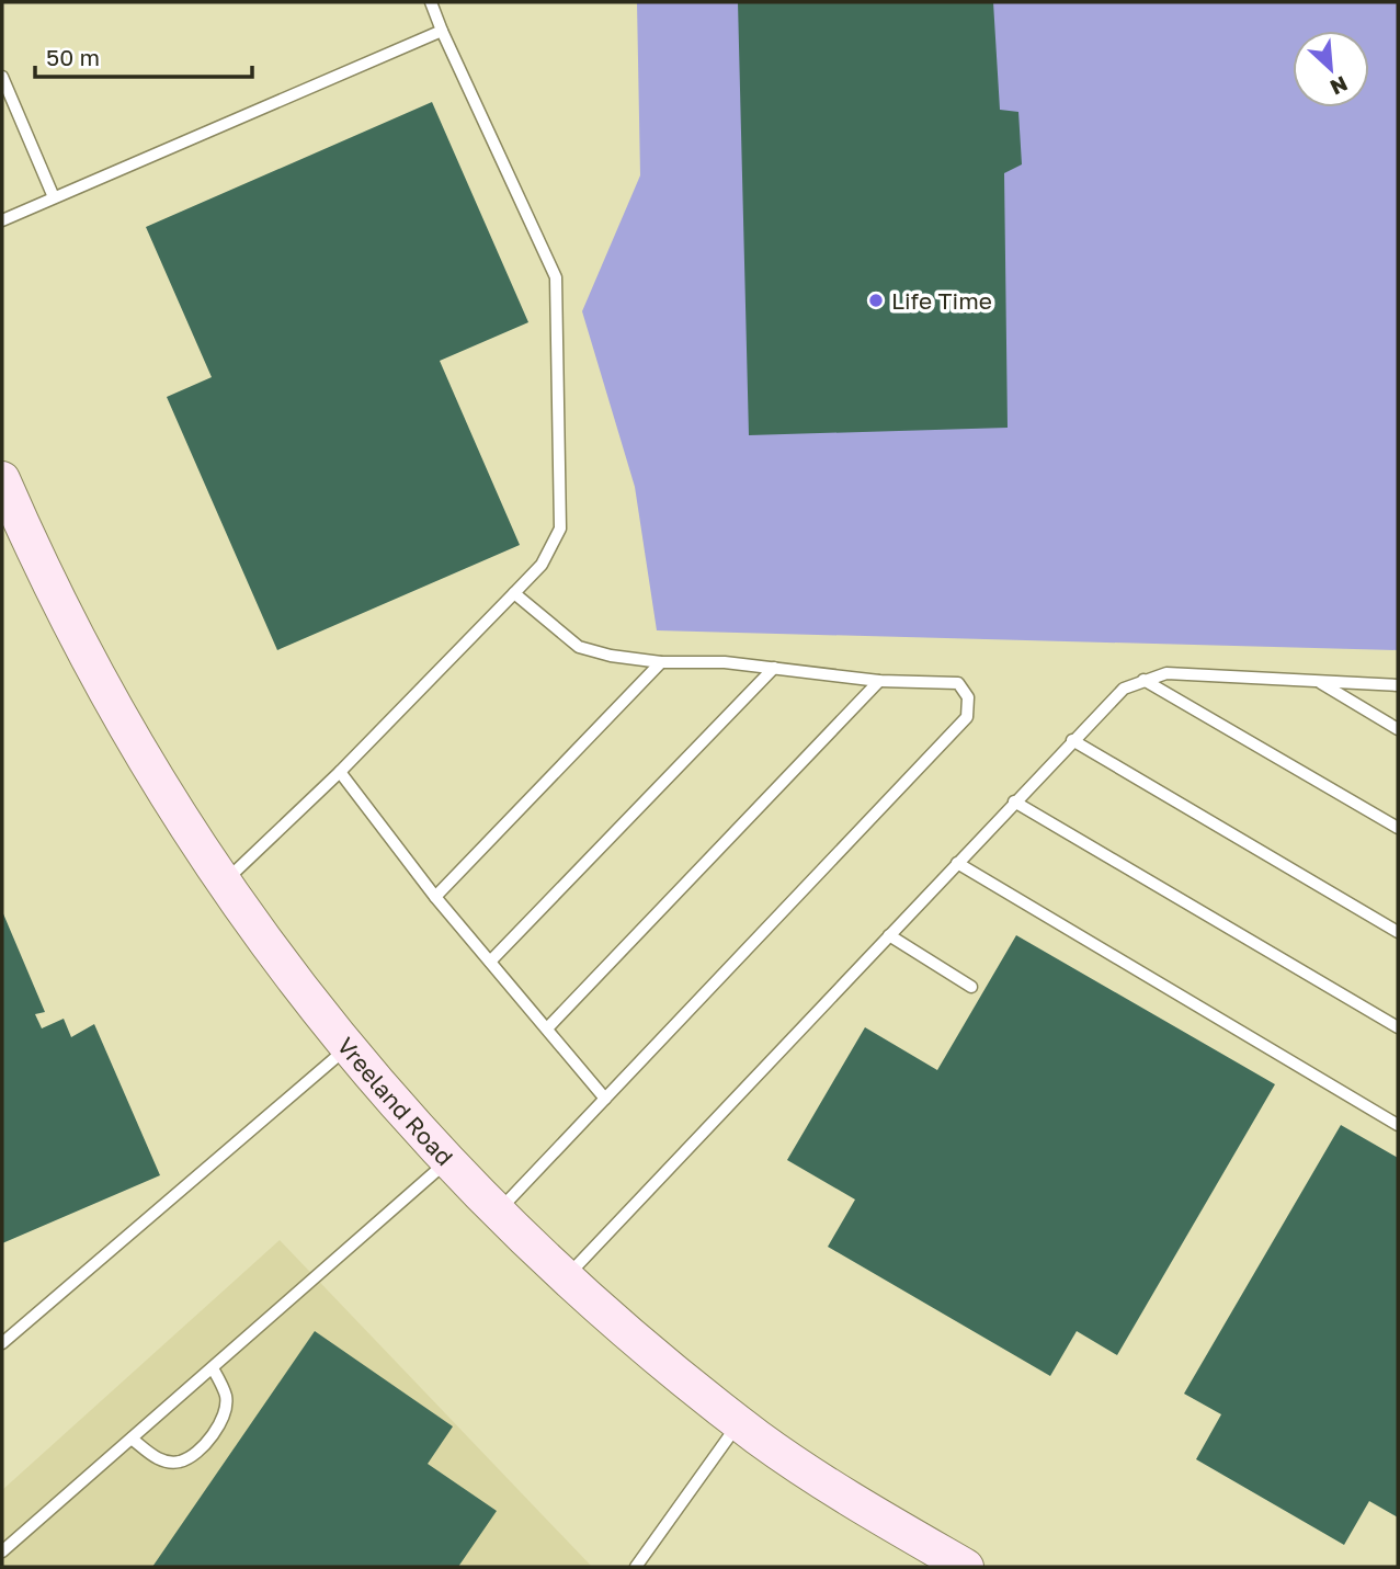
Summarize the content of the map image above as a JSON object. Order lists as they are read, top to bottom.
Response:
{
  "streets": {
    "street": ["Vreeland Road"]
  },
  "places": ["Life Time"],
  "scale_bar": "50 m",
  "north": "bottom right"
}
